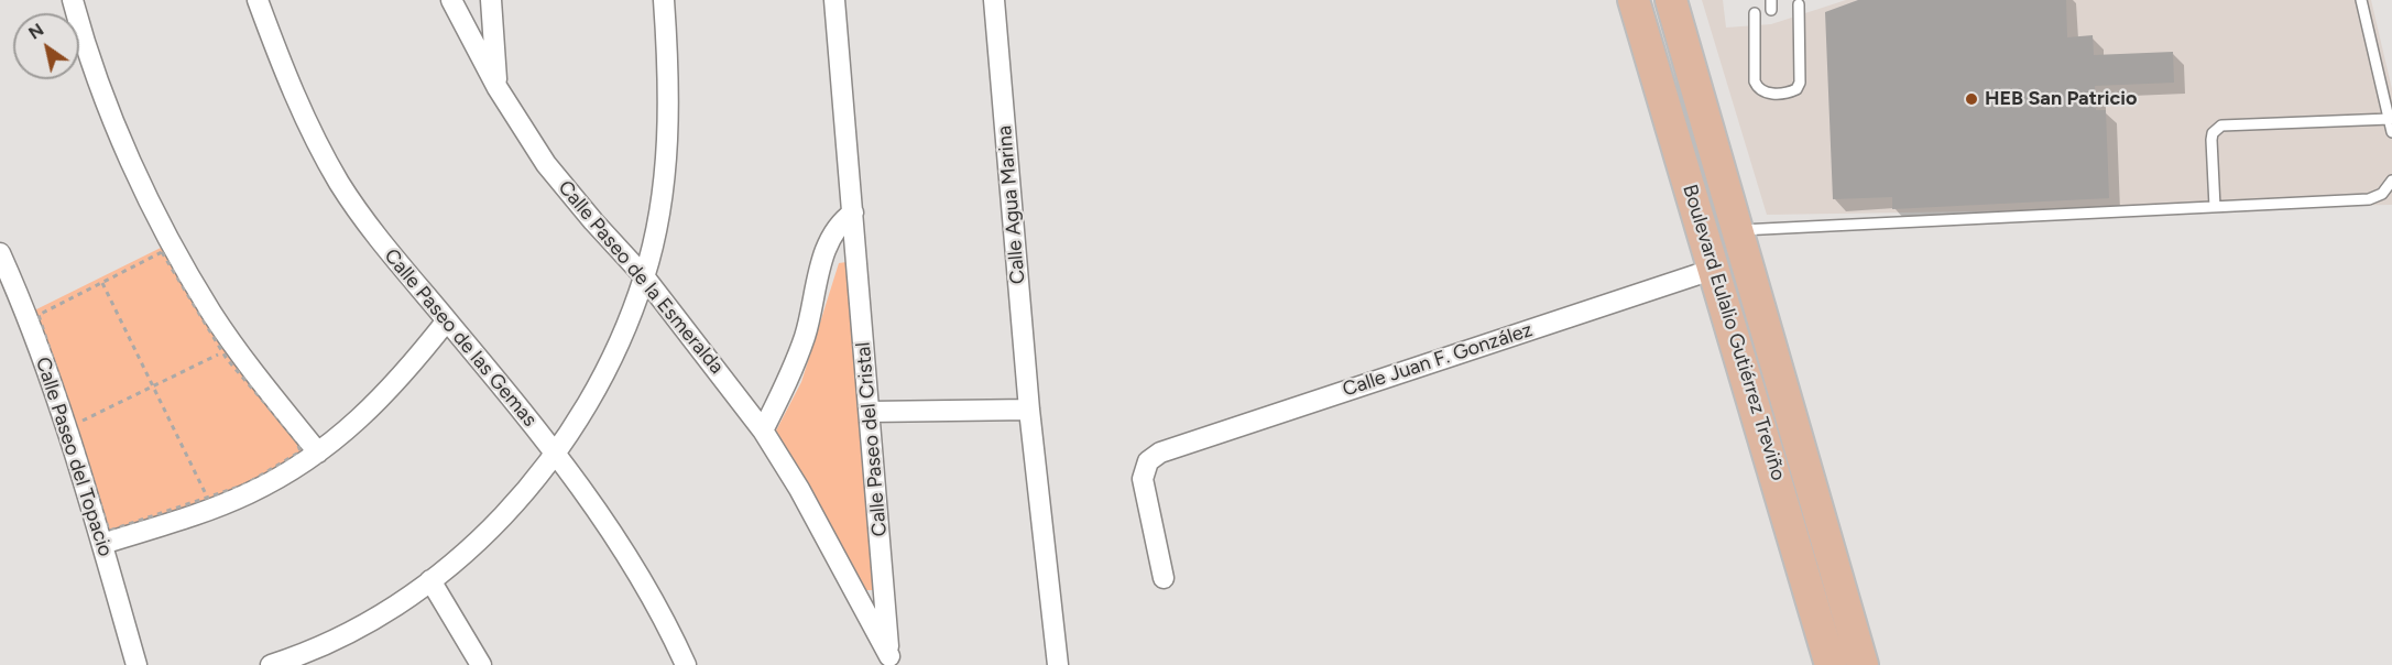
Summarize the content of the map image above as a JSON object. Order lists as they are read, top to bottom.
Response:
{
  "streets": {
    "main road": ["Boulevard Eulalio Gutiérrez Treviño"],
    "street": [
      "Calle Agua Marina",
      "Calle Paseo de la Esmeralda",
      "Calle Paseo de las Gemas",
      "Calle Juan F. González",
      "Calle Paseo del Cristal",
      "Calle Paseo del Topacio"
    ]
  },
  "crossings": [
    ["Calle Paseo de la Esmeralda", "Calle Paseo del Cristal"],
    ["Boulevard Eulalio Gutiérrez Treviño", "Calle Juan F. González"]
  ],
  "places": ["HEB San Patricio"],
  "north": "top left"
}
